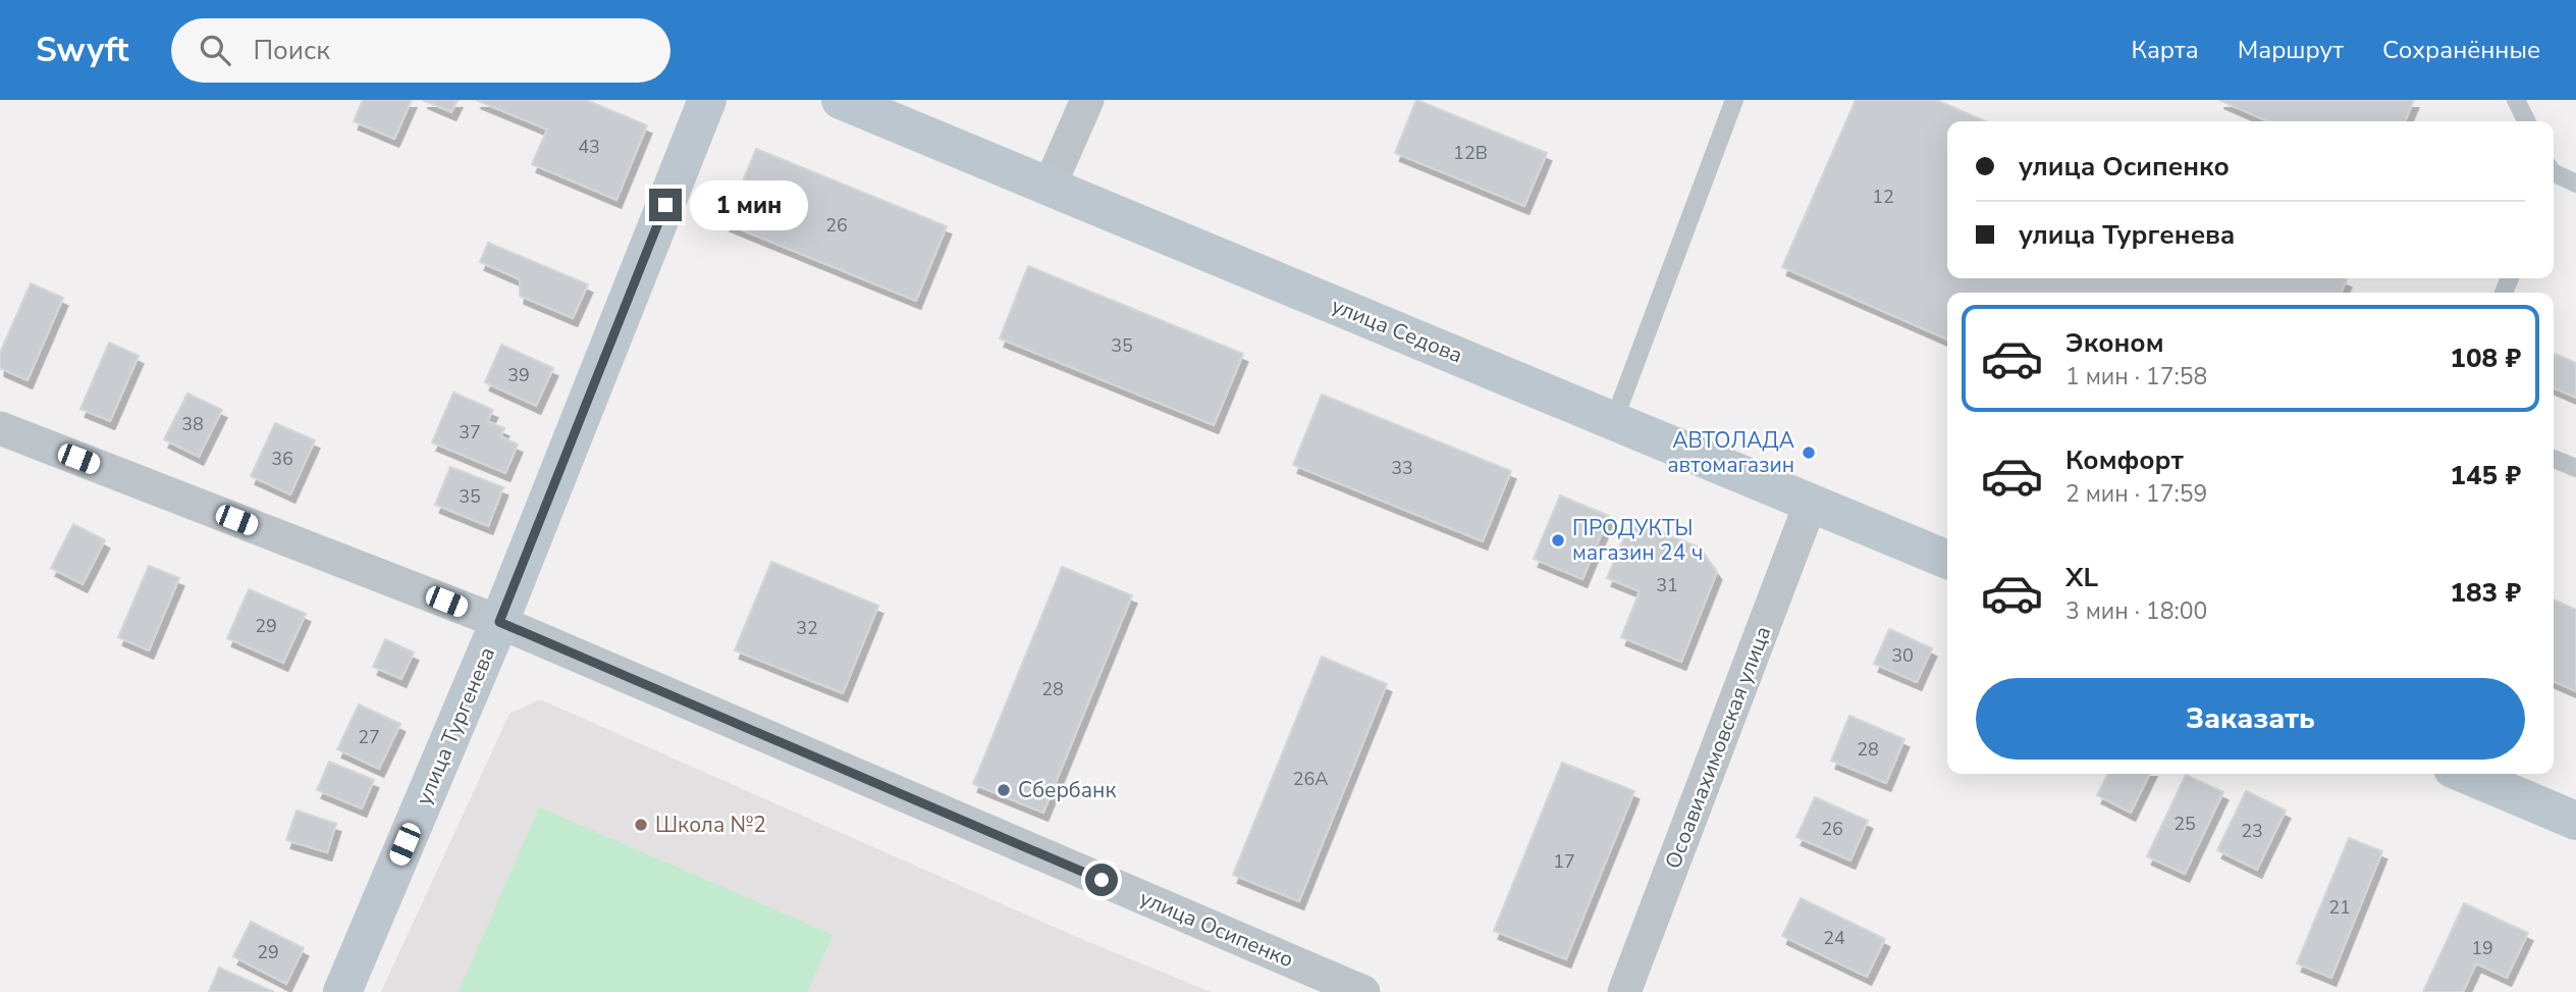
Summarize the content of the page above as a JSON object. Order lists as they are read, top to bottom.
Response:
{
  "streets": {
    "main road": ["улица Седова", "улица Тургенева"],
    "street": ["Осоавиахимовская улица", "улица Осипенко"]
  },
  "crossings": [
    ["улица Седова", "Осоавиахимовская улица"],
    ["улица Тургенева", "улица Осипенко"]
  ],
  "places": [
    "АВТОЛАДА автомагазин",
    "ПРОДУКТЫ магазин 24 ч",
    "Сбербанк",
    "Школа №2"
  ],
  "house_numbers": [
    "43",
    "12В",
    "12",
    "26",
    "35",
    "39",
    "38",
    "37",
    "36",
    "33",
    "35",
    "31",
    "29",
    "32",
    "30",
    "28",
    "27",
    "28",
    "26А",
    "25",
    "26",
    "23",
    "17",
    "21",
    "24",
    "19",
    "29"
  ],
  "page": {
    "header": "Swyft",
    "search": "Поиск",
    "nav": ["Карта", "Маршрут", "Сохранённые"],
    "banner": ["улица Осипенко", "улица Тургенева"],
    "bubble": "1 мин",
    "list": [
      {
        "name": "Эконом",
        "note": "1 мин · 17:58",
        "value": "108 ₽"
      },
      {
        "name": "Комфорт",
        "note": "2 мин · 17:59",
        "value": "145 ₽"
      },
      {
        "name": "XL",
        "note": "3 мин · 18:00",
        "value": "183 ₽"
      }
    ],
    "buttons": "Заказать"
  }
}
